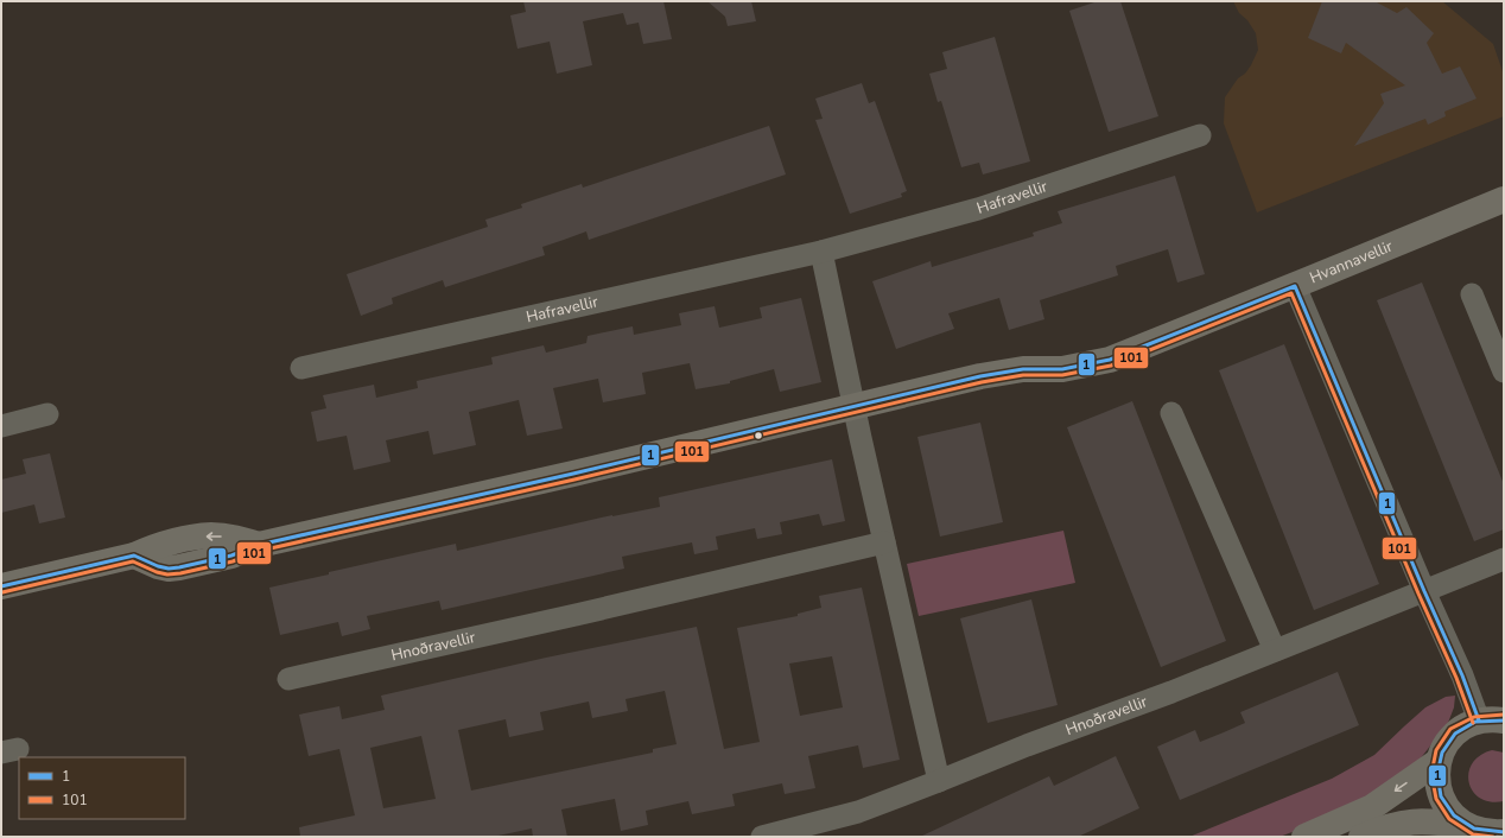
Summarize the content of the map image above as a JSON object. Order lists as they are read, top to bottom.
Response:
{
  "streets": {
    "street": ["Hafravellir", "Hvannavellir", "Hnoðravellir"]
  },
  "lines": ["transit line 1", "transit line 101"],
  "legend": ["1", "101"]
}
